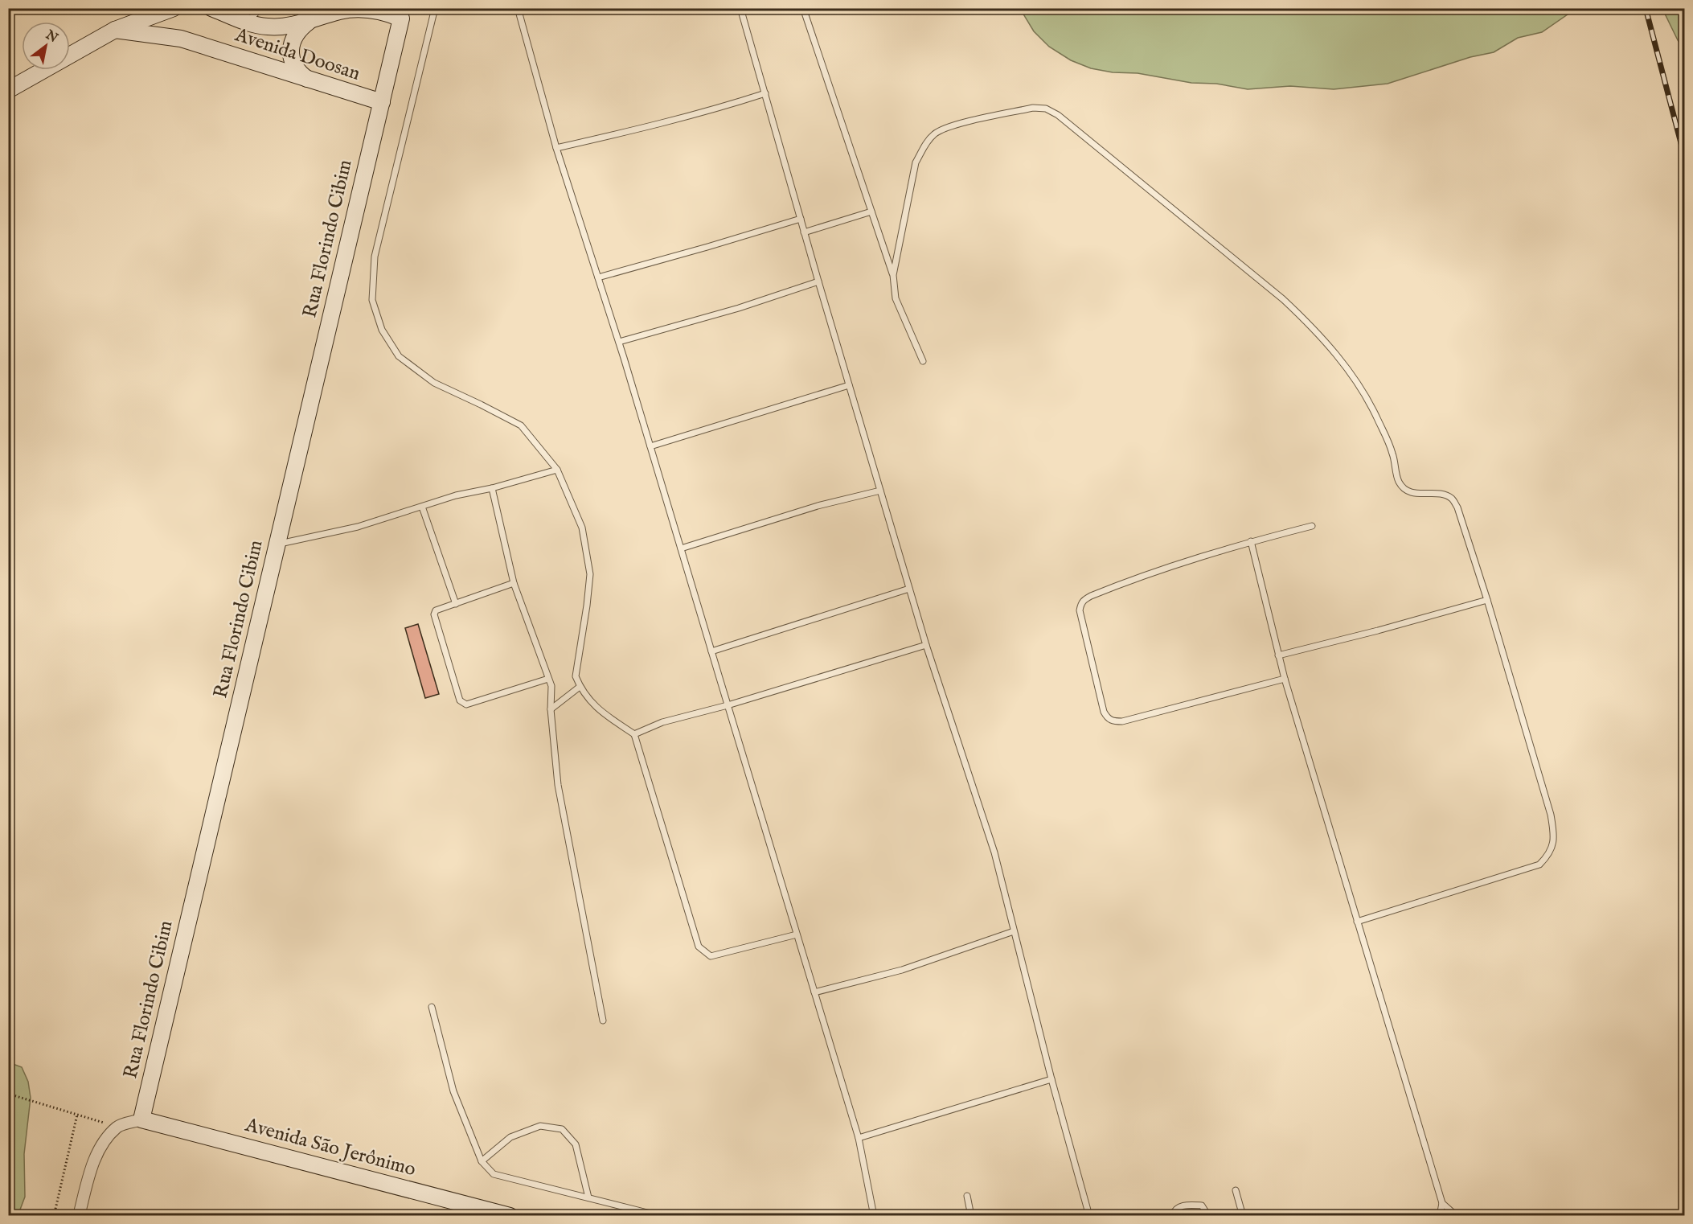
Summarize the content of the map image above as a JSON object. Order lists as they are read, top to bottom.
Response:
{
  "streets": {
    "street": ["Avenida Doosan", "Rua Florindo Cibim", "Avenida São Jerônimo"]
  },
  "crossings": [
    ["Avenida Doosan", "Rua Florindo Cibim"],
    ["Rua Florindo Cibim", "Avenida São Jerônimo"]
  ],
  "north": "top right"
}
